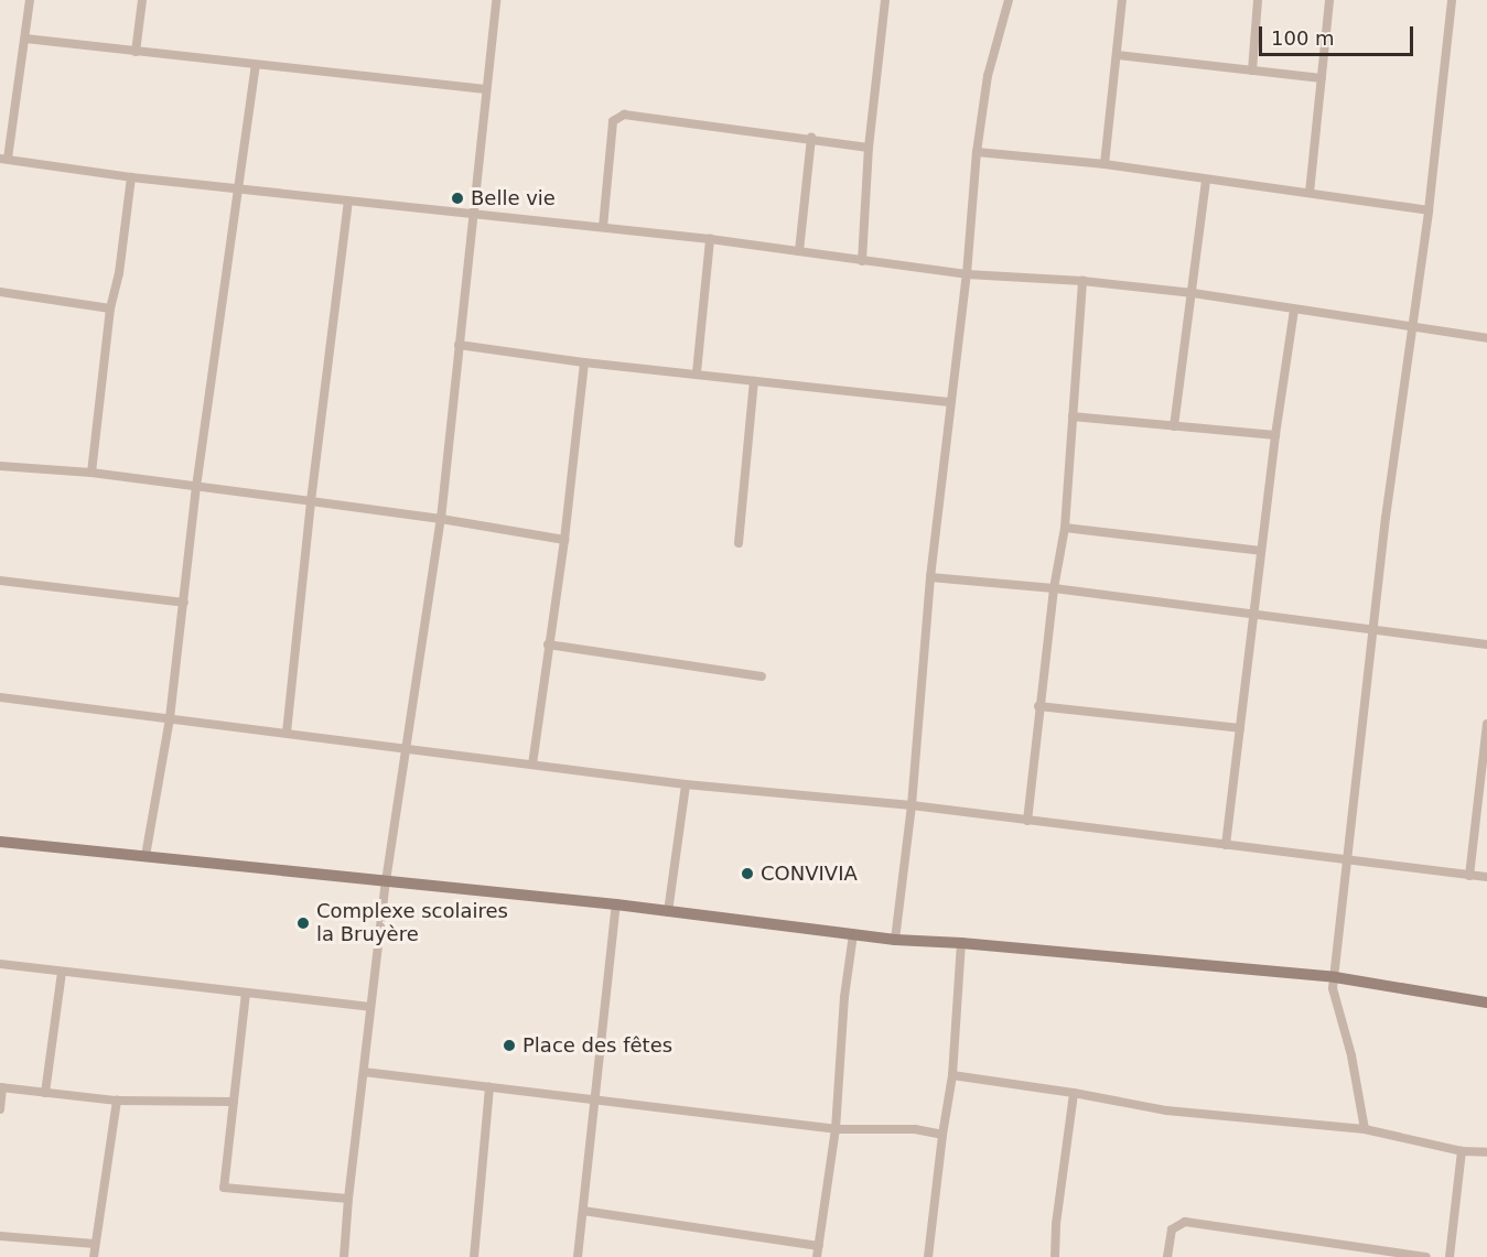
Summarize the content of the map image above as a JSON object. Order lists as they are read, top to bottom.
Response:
{
  "places": [
    "Belle vie",
    "CONVIVIA",
    "Complexe scolaires la Bruyère",
    "Place des fêtes"
  ],
  "scale_bar": "100 m"
}
